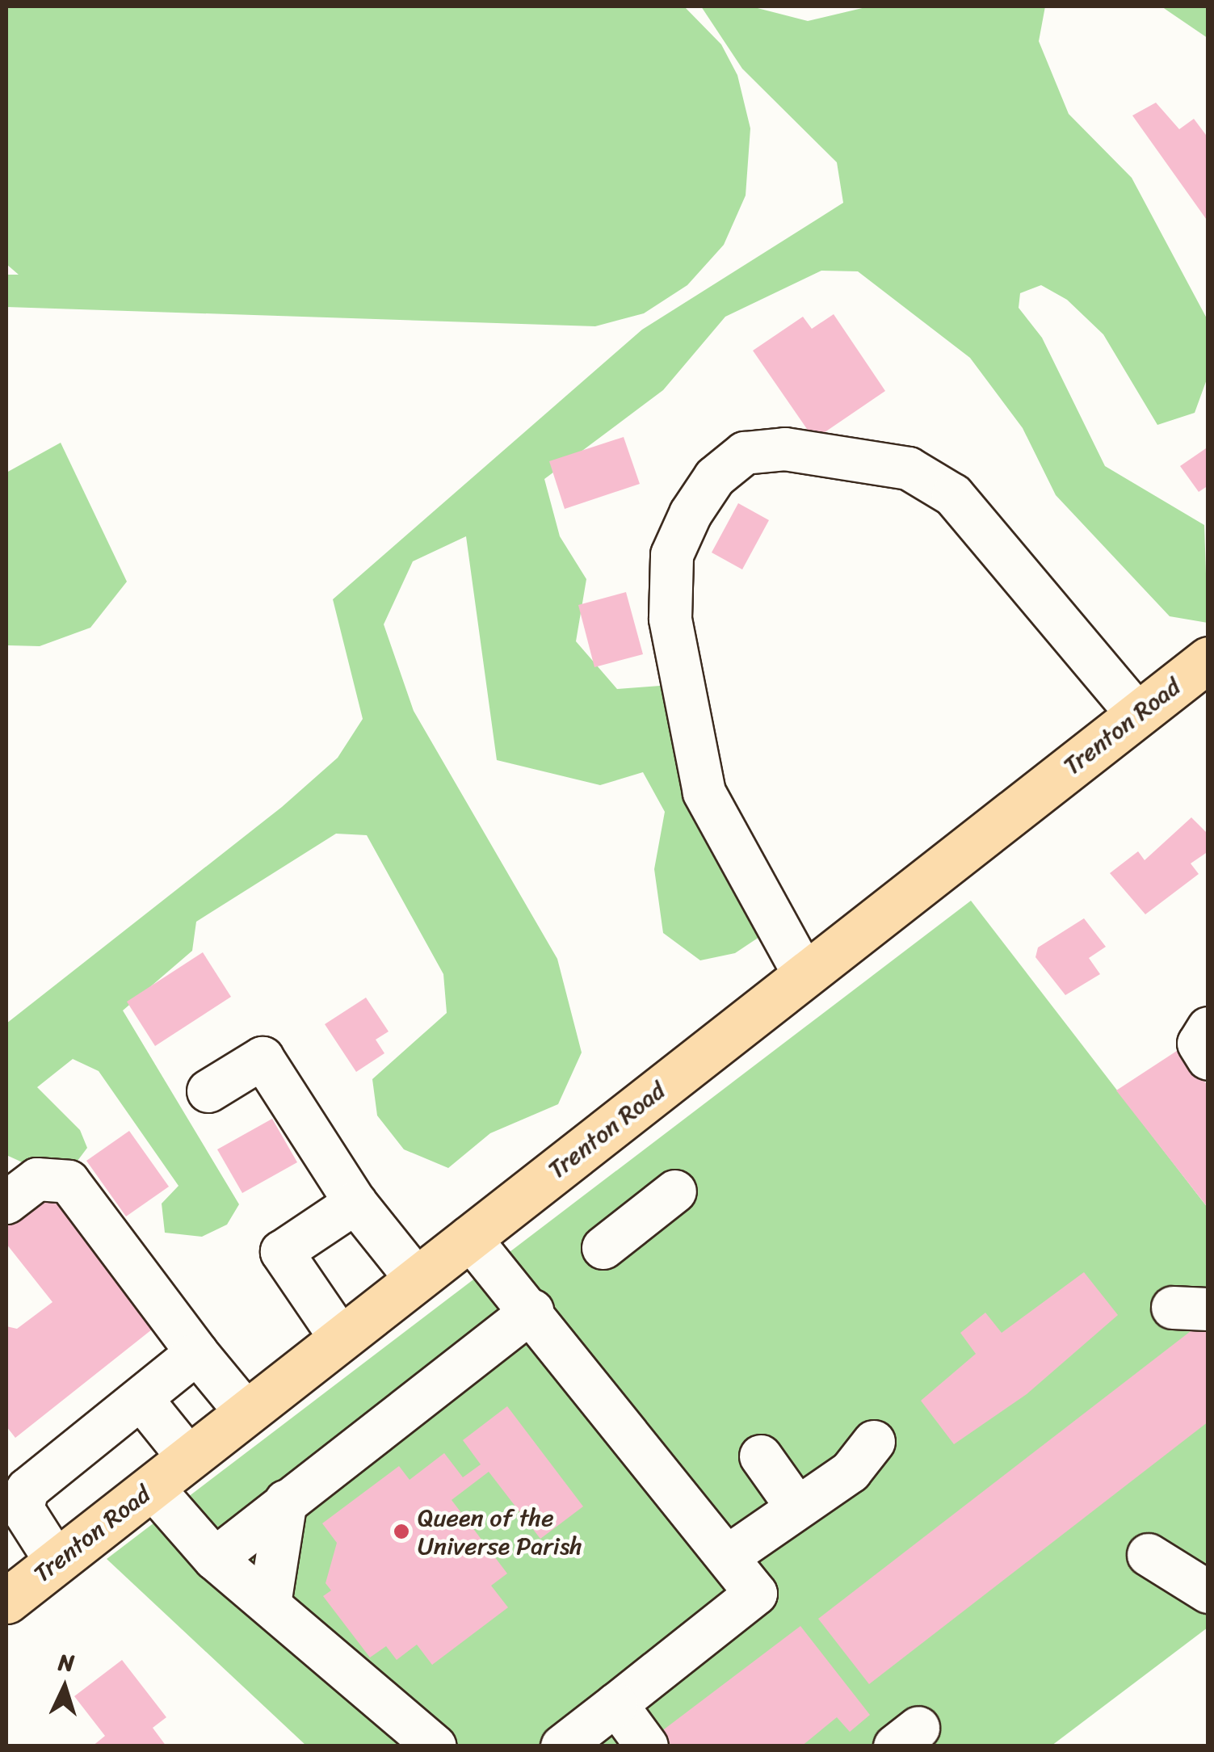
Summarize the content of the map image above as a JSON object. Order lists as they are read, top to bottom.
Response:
{
  "streets": {
    "main road": ["Trenton Road"]
  },
  "places": ["Queen of the Universe Parish"],
  "north": "top"
}
